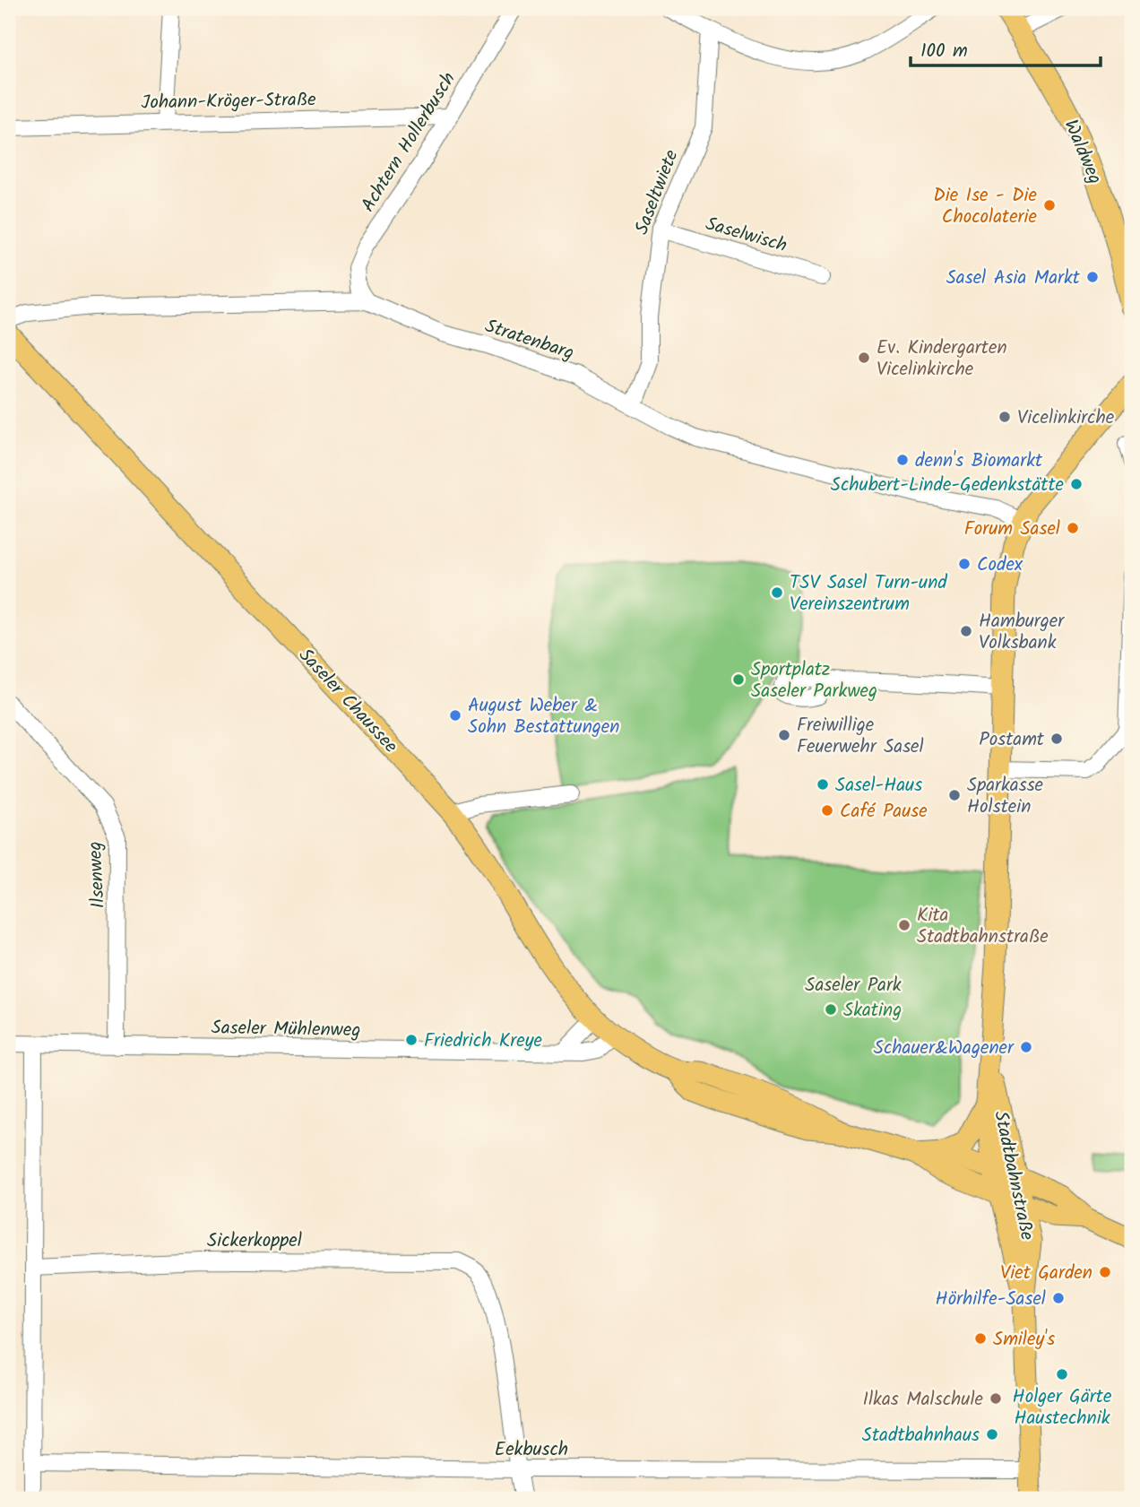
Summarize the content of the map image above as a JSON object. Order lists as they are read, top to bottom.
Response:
{
  "streets": {
    "main road": ["Waldweg", "Saseler Chaussee", "Stadtbahnstraße"],
    "street": [
      "Johann-Kröger-Straße",
      "Achtern Hollerbusch",
      "Saseltwiete",
      "Saselwisch",
      "Stratenbarg",
      "Ilsenweg",
      "Saseler Mühlenweg",
      "Sickerkoppel",
      "Eekbusch"
    ]
  },
  "crossings": [
    ["Johann-Kröger-Straße", "Achtern Hollerbusch"],
    ["Achtern Hollerbusch", "Stratenbarg"],
    ["Saseltwiete", "Saselwisch"],
    ["Saseltwiete", "Stratenbarg"],
    ["Stratenbarg", "Stadtbahnstraße"],
    ["Saseler Chaussee", "Saseler Mühlenweg"],
    ["Saseler Chaussee", "Stadtbahnstraße"],
    ["Ilsenweg", "Saseler Mühlenweg"],
    ["Stadtbahnstraße", "Eekbusch"],
    ["Sickerkoppel", "Eekbusch"]
  ],
  "parks": ["Saseler Park"],
  "places": [
    "Die Ise - Die Chocolaterie",
    "Sasel Asia Markt",
    "Ev. Kindergarten Vicelinkirche",
    "Vicelinkirche",
    "denn's Biomarkt",
    "Schubert-Linde-Gedenkstätte",
    "Forum Sasel",
    "Codex",
    "TSV Sasel Turn-und Vereinszentrum",
    "Hamburger Volksbank",
    "Sportplatz Saseler Parkweg",
    "August Weber & Sohn Bestattungen",
    "Freiwillige Feuerwehr Sasel",
    "Postamt",
    "Sasel-Haus",
    "Sparkasse Holstein",
    "Café Pause",
    "Kita Stadtbahnstraße",
    "Skating",
    "Friedrich Kreye",
    "Schauer&Wagener",
    "Viet Garden",
    "Hörhilfe-Sasel",
    "Smiley's",
    "Holger Gärte Haustechnik",
    "Ilkas Malschule",
    "Stadtbahnhaus"
  ],
  "scale_bar": "100 m"
}
